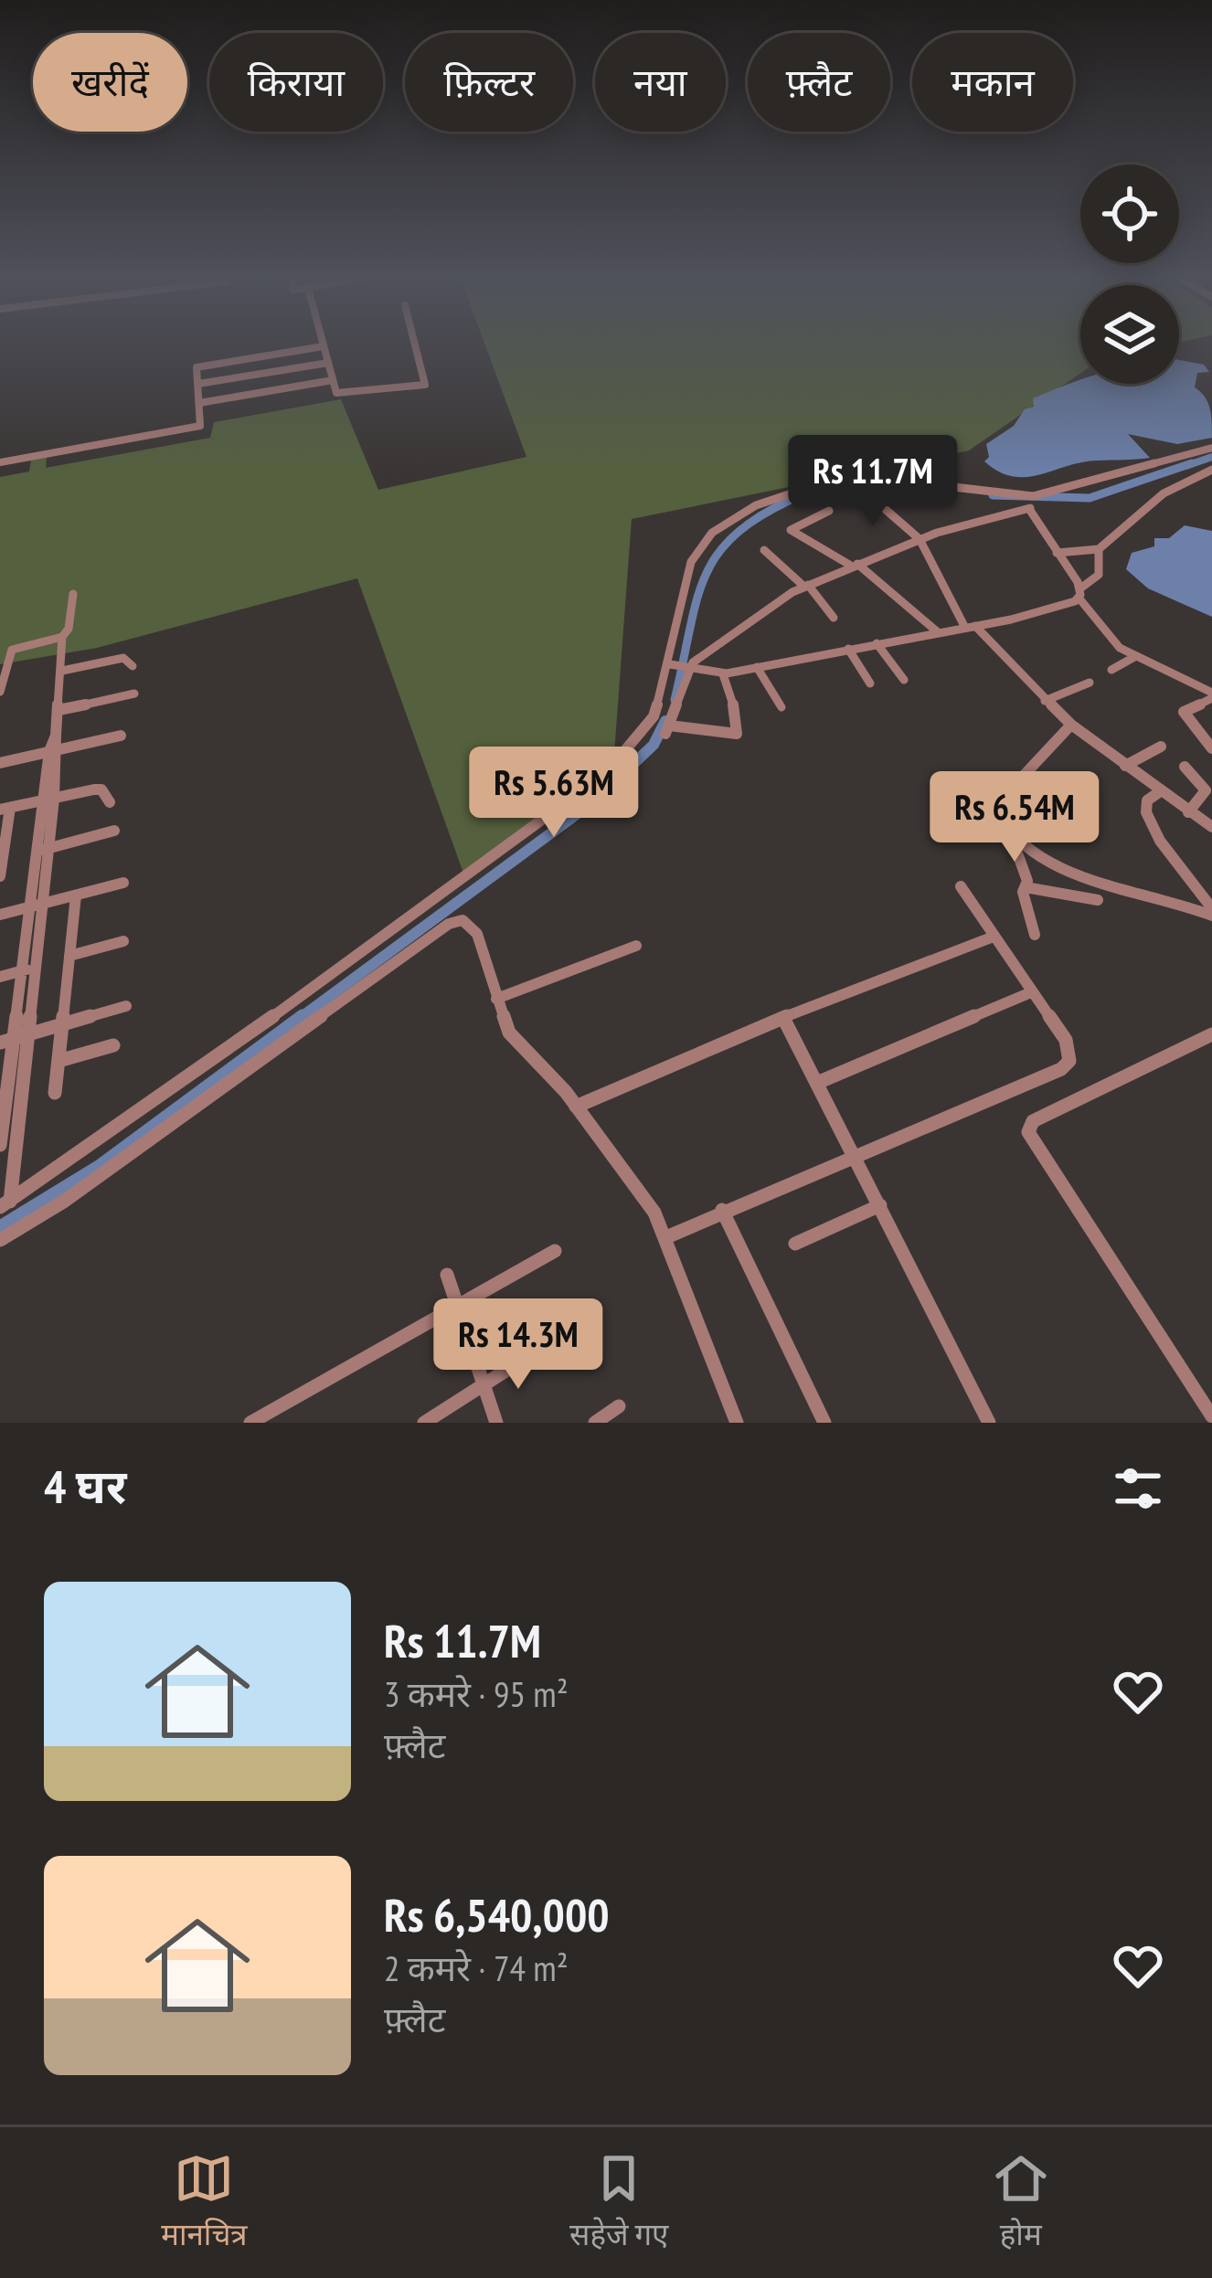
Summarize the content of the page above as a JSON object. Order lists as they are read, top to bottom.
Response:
{
  "page": {
    "chip": [
      "खरीदें",
      "किराया",
      "फ़िल्टर",
      "नया",
      "फ़्लैट",
      "मकान"
    ],
    "price": [
      "Rs 11.7M",
      "Rs 5.63M",
      "Rs 6.54M",
      "Rs 14.3M"
    ],
    "heading": "4 घर",
    "list": [
      {
        "name": "Rs 11.7M",
        "note": "3 कमरे · 95 m² · फ़्लैट"
      },
      {
        "name": "Rs 6,540,000",
        "note": "2 कमरे · 74 m² · फ़्लैट"
      }
    ],
    "tabs": ["मानचित्र", "सहेजे गए", "होम"]
  }
}
